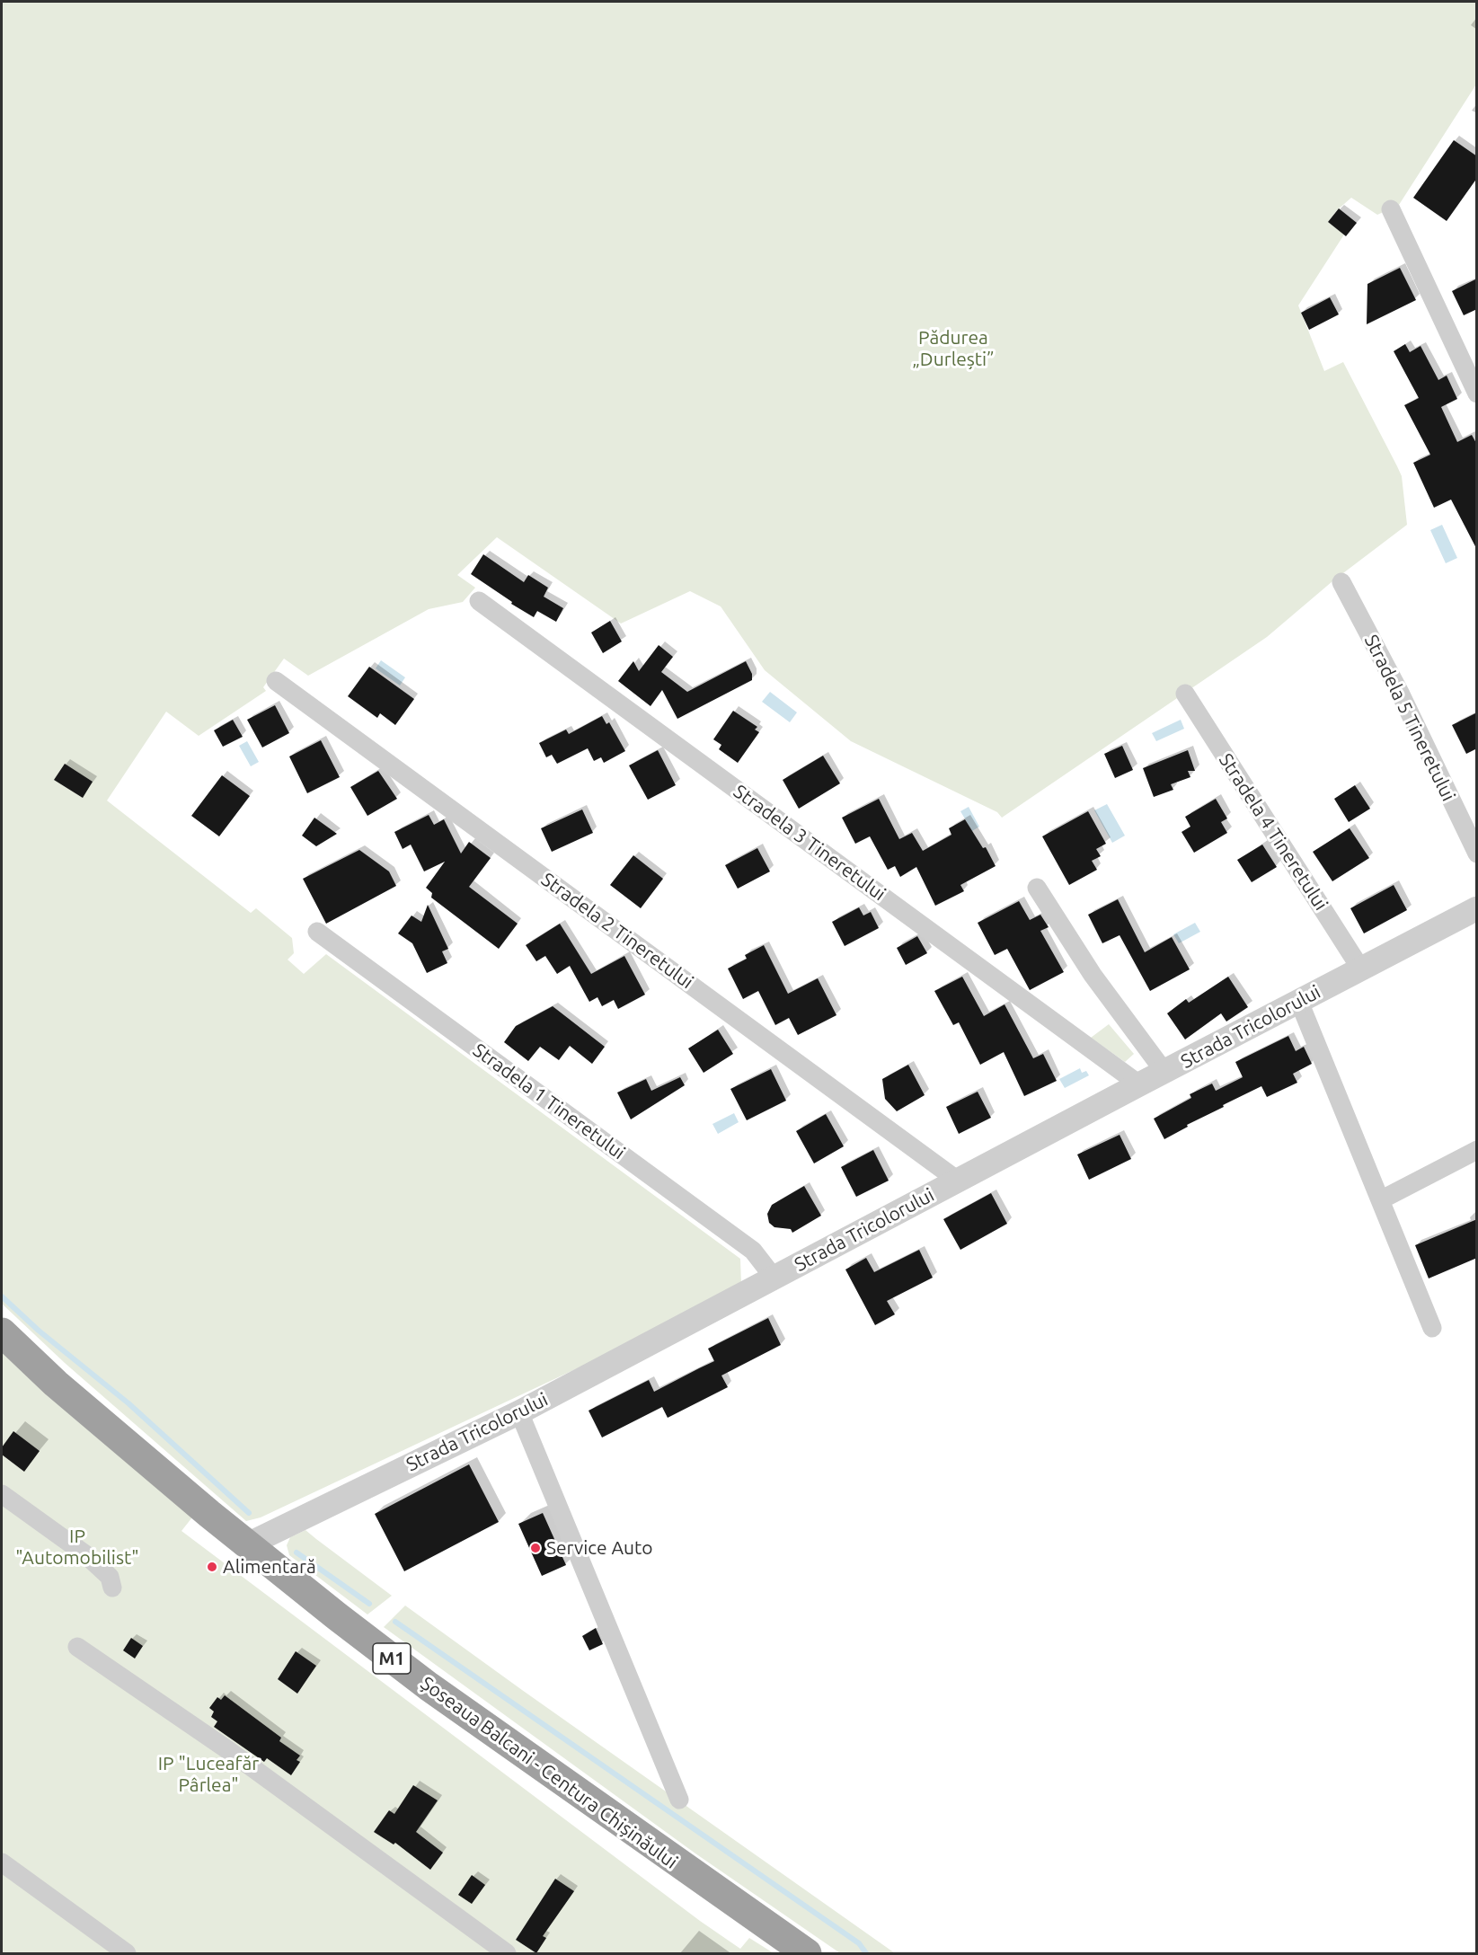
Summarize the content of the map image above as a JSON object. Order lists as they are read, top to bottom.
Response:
{
  "streets": {
    "highway": ["M1", "Șoseaua Balcani - Centura Chișinăului"],
    "street": [
      "Stradela 5 Tineretului",
      "Stradela 4 Tineretului",
      "Stradela 3 Tineretului",
      "Stradela 2 Tineretului",
      "Strada Tricolorului",
      "Stradela 1 Tineretului"
    ]
  },
  "crossings": [
    ["Stradela 4 Tineretului", "Strada Tricolorului"],
    ["Stradela 3 Tineretului", "Strada Tricolorului"],
    ["Stradela 2 Tineretului", "Strada Tricolorului"],
    ["Strada Tricolorului", "Stradela 1 Tineretului"],
    ["Strada Tricolorului", "Șoseaua Balcani - Centura Chișinăului"]
  ],
  "parks": ["Pădurea „Durlești”", "IP \"Automobilist\"", "IP \"Luceafăr Pârlea\""],
  "places": ["Service Auto", "Alimentară"]
}
